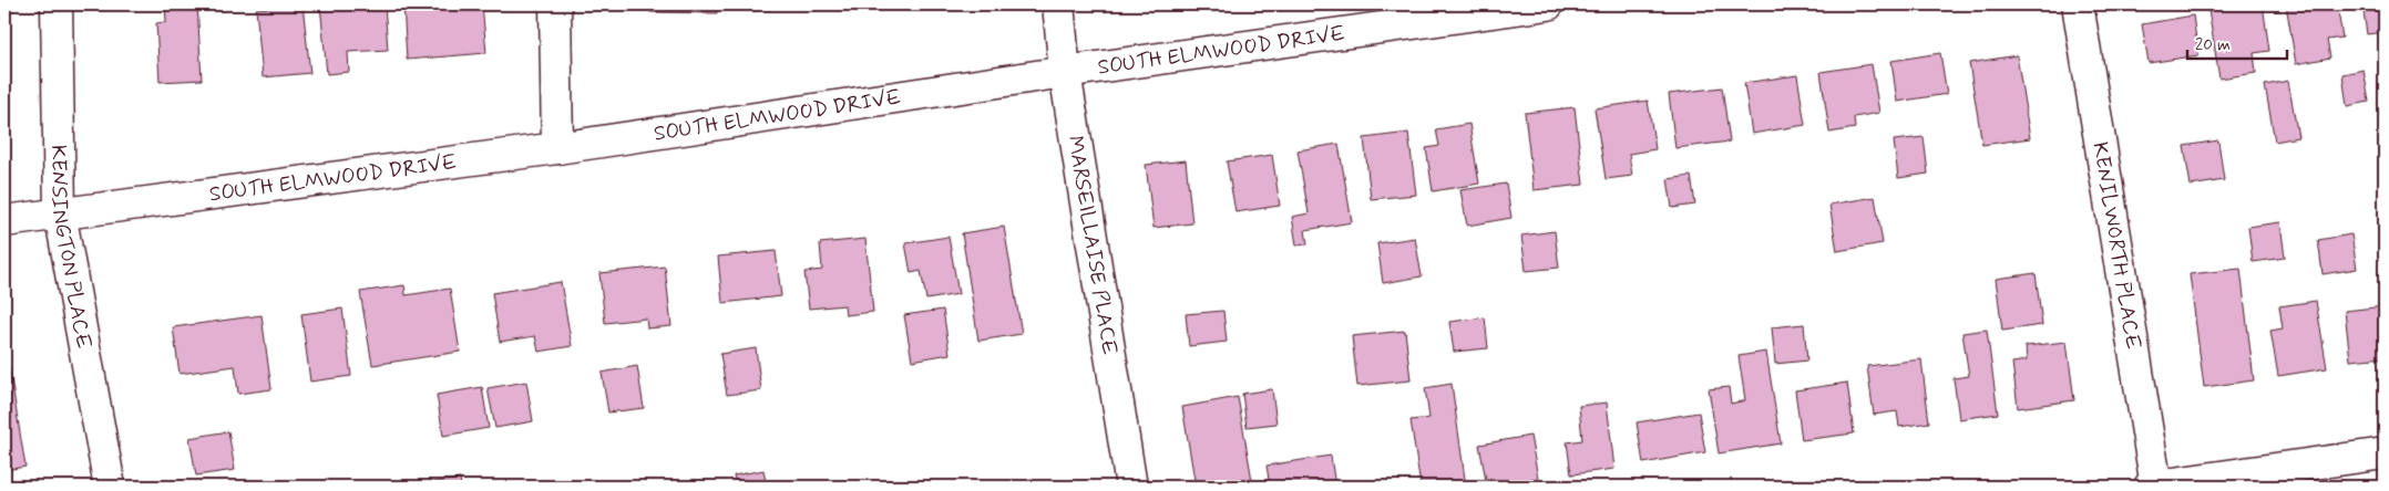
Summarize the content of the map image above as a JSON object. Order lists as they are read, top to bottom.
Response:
{
  "streets": {
    "street": [
      "SOUTH ELMWOOD DRIVE",
      "MARSEILLAISE PLACE",
      "KENILWORTH PLACE",
      "KENSINGTON PLACE"
    ]
  },
  "crossings": [
    ["SOUTH ELMWOOD DRIVE", "MARSEILLAISE PLACE"],
    ["SOUTH ELMWOOD DRIVE", "KENSINGTON PLACE"]
  ],
  "scale_bar": "20 m"
}
